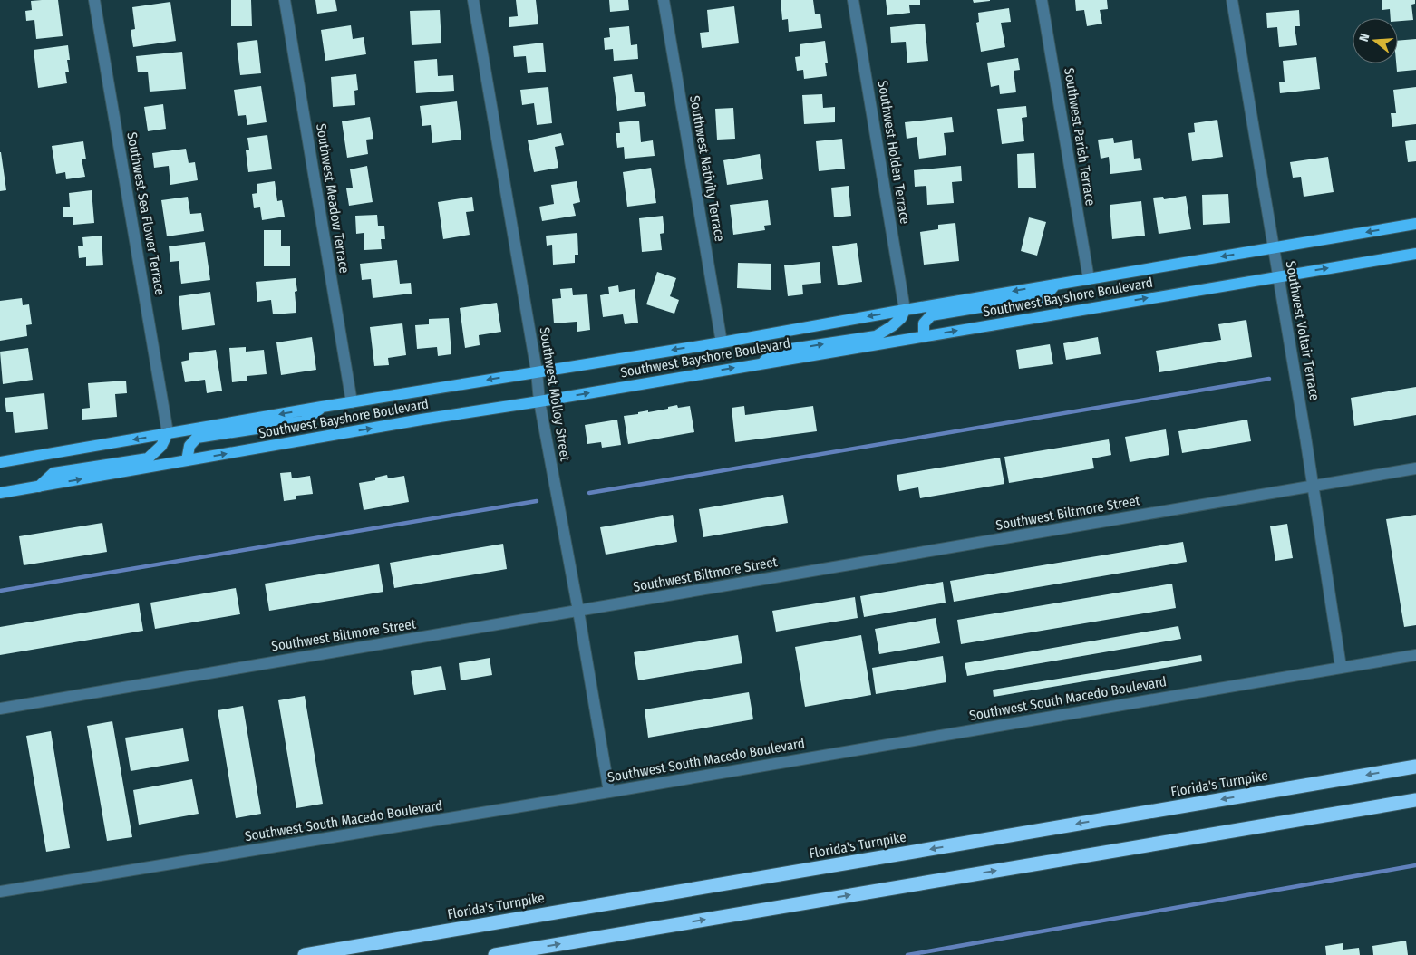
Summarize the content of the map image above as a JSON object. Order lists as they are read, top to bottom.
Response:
{
  "streets": {
    "highway": ["Florida's Turnpike"],
    "main road": ["Southwest Bayshore Boulevard"],
    "street": [
      "Southwest Parish Terrace",
      "Southwest Holden Terrace",
      "Southwest Nativity Terrace",
      "Southwest Meadow Terrace",
      "Southwest Sea Flower Terrace",
      "Southwest Voltair Terrace",
      "Southwest Molloy Street",
      "Southwest Biltmore Street",
      "Southwest South Macedo Boulevard"
    ]
  },
  "crossings": [
    ["Southwest Parish Terrace", "Southwest Bayshore Boulevard"],
    ["Southwest Holden Terrace", "Southwest Bayshore Boulevard"],
    ["Southwest Nativity Terrace", "Southwest Bayshore Boulevard"],
    ["Southwest Meadow Terrace", "Southwest Bayshore Boulevard"],
    ["Southwest Sea Flower Terrace", "Southwest Bayshore Boulevard"],
    ["Southwest Bayshore Boulevard", "Southwest Voltair Terrace"],
    ["Southwest Bayshore Boulevard", "Southwest Molloy Street"],
    ["Southwest Voltair Terrace", "Southwest Biltmore Street"],
    ["Southwest Voltair Terrace", "Southwest South Macedo Boulevard"],
    ["Southwest Molloy Street", "Southwest Biltmore Street"],
    ["Southwest Molloy Street", "Southwest South Macedo Boulevard"]
  ],
  "north": "left"
}
